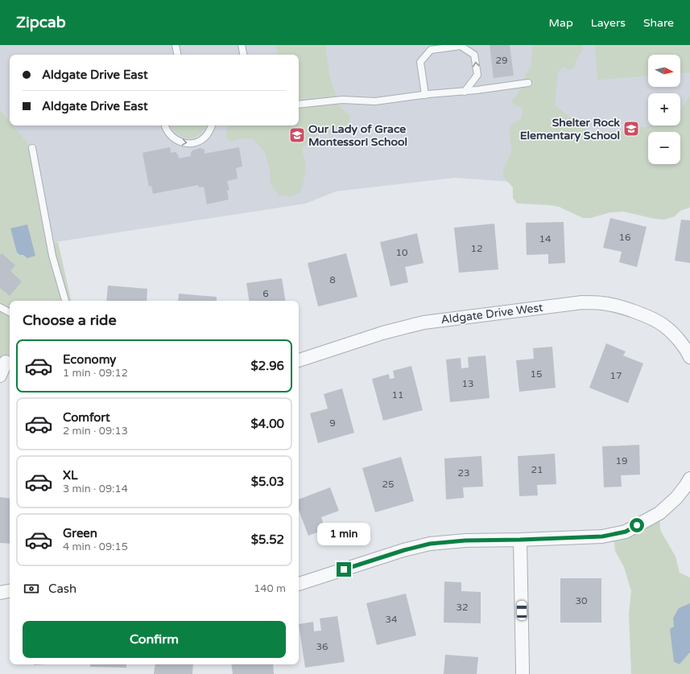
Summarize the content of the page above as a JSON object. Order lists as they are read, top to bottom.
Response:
{
  "streets": {
    "street": ["Aldgate Drive West"]
  },
  "places": {
    "school or university": ["Shelter Rock Elementary School", "Our Lady of Grace Montessori School"]
  },
  "house_numbers": [
    "29",
    "16",
    "14",
    "12",
    "10",
    "8",
    "6",
    "15",
    "17",
    "13",
    "11",
    "9",
    "19",
    "21",
    "23",
    "25",
    "30",
    "32",
    "34",
    "36"
  ],
  "north": "right",
  "page": {
    "header": "Zipcab",
    "nav": ["Map", "Layers", "Share"],
    "map_buttons": ["+", "−"],
    "banner": ["Aldgate Drive East", "Aldgate Drive East"],
    "heading": "Choose a ride",
    "list": [
      {
        "name": "Economy",
        "note": "1 min · 09:12",
        "value": "$2.96"
      },
      {
        "name": "Comfort",
        "note": "2 min · 09:13",
        "value": "$4.00"
      },
      {
        "name": "XL",
        "note": "3 min · 09:14",
        "value": "$5.03"
      },
      {
        "name": "Green",
        "note": "4 min · 09:15",
        "value": "$5.52"
      }
    ],
    "bubble": "1 min",
    "pay": ["Cash", "140 m"],
    "buttons": "Confirm"
  }
}
